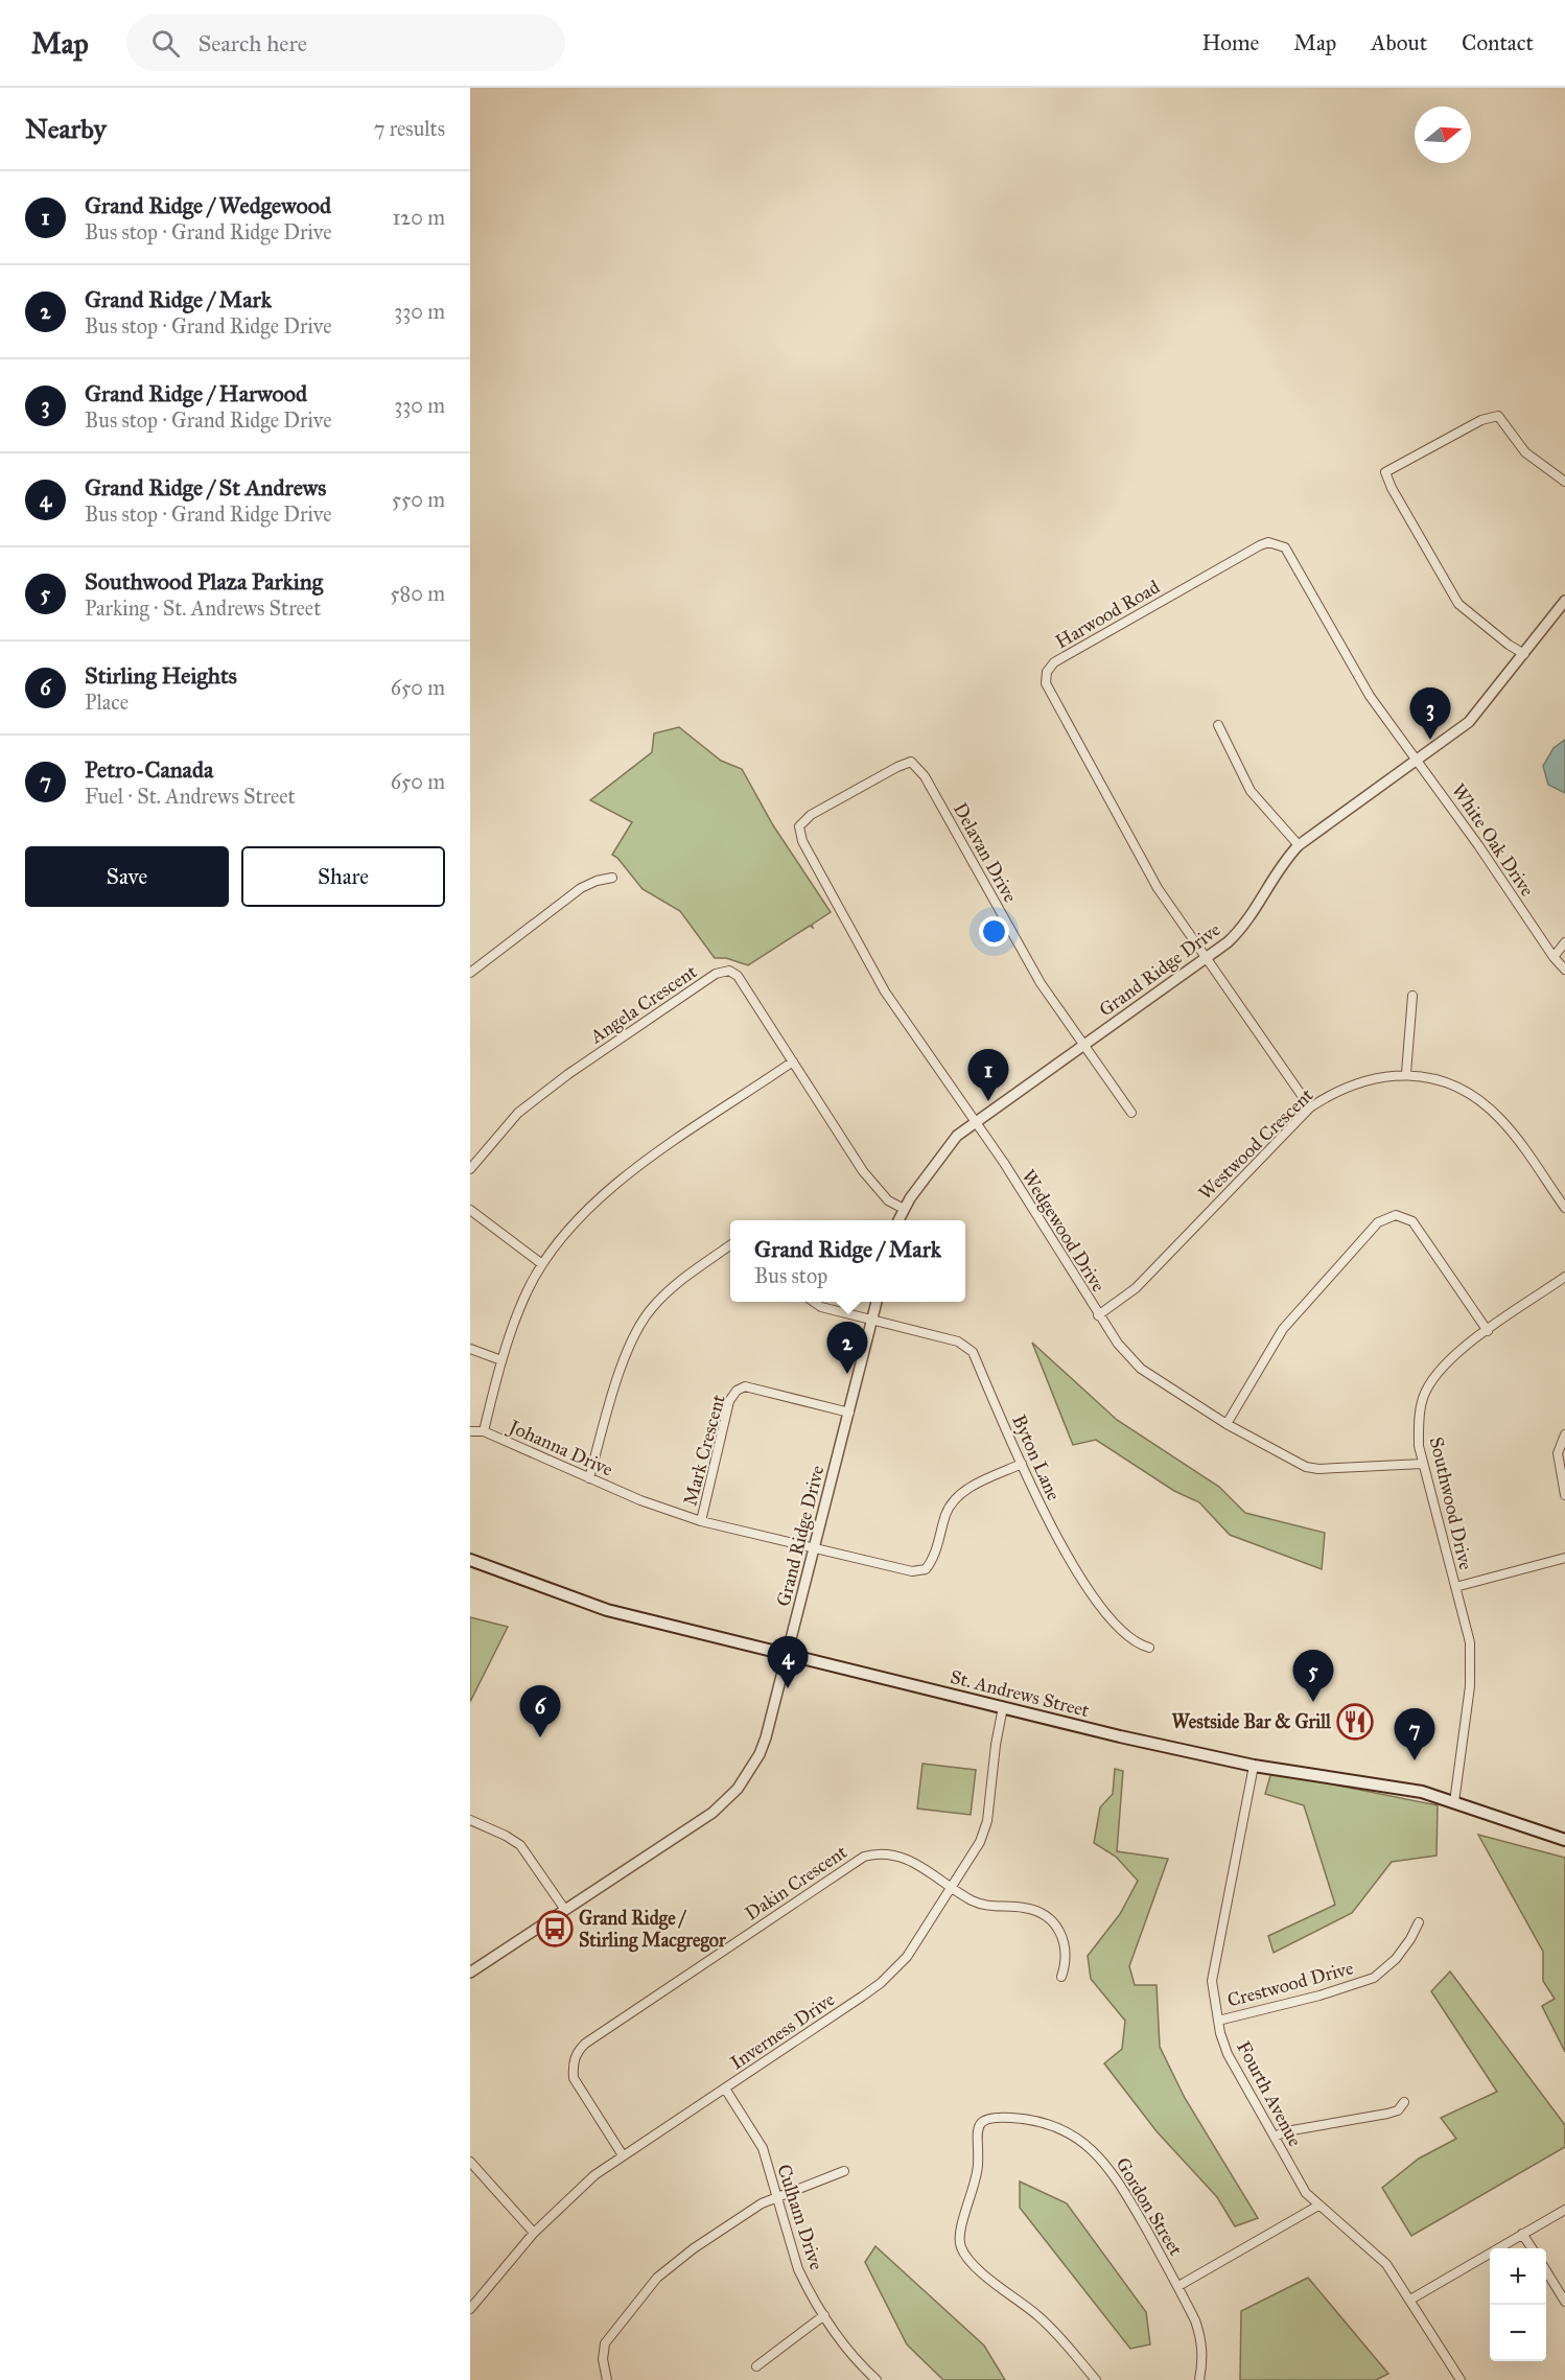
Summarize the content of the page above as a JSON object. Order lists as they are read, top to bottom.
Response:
{
  "streets": {
    "main road": ["St. Andrews Street"],
    "street": [
      "Harwood Road",
      "White Oak Drive",
      "Delavan Drive",
      "Grand Ridge Drive",
      "Angela Crescent",
      "Westwood Crescent",
      "Wedgewood Drive",
      "Johanna Drive",
      "Mark Crescent",
      "Byton Lane",
      "Southwood Drive",
      "Dakin Crescent",
      "Crestwood Drive",
      "Inverness Drive",
      "Fourth Avenue",
      "Gordon Street",
      "Culham Drive"
    ]
  },
  "crossings": [
    ["Harwood Road", "White Oak Drive"],
    ["Harwood Road", "Grand Ridge Drive"],
    ["Harwood Road", "Westwood Crescent"],
    ["White Oak Drive", "Grand Ridge Drive"],
    ["Delavan Drive", "Grand Ridge Drive"],
    ["Delavan Drive", "Wedgewood Drive"],
    ["Grand Ridge Drive", "Angela Crescent"],
    ["Grand Ridge Drive", "Wedgewood Drive"],
    ["Grand Ridge Drive", "Johanna Drive"],
    ["Grand Ridge Drive", "Mark Crescent"],
    ["Grand Ridge Drive", "Byton Lane"],
    ["Grand Ridge Drive", "St. Andrews Street"],
    ["Angela Crescent", "Johanna Drive"],
    ["Westwood Crescent", "Wedgewood Drive"],
    ["Wedgewood Drive", "Southwood Drive"],
    ["Johanna Drive", "Mark Crescent"],
    ["Johanna Drive", "Byton Lane"],
    ["Southwood Drive", "St. Andrews Street"],
    ["St. Andrews Street", "Inverness Drive"],
    ["St. Andrews Street", "Fourth Avenue"],
    ["Dakin Crescent", "Inverness Drive"],
    ["Crestwood Drive", "Fourth Avenue"],
    ["Inverness Drive", "Culham Drive"]
  ],
  "places": {
    "restaurant": ["Westside Bar & Grill"],
    "bus stop": ["Grand Ridge / Stirling Macgregor"]
  },
  "north": "right",
  "page": {
    "header": "Map",
    "search": "Search here",
    "nav": [
      "Home",
      "Map",
      "About",
      "Contact"
    ],
    "heading": ["Nearby", "7 results"],
    "list": [
      {
        "mark": "1",
        "name": "Grand Ridge / Wedgewood",
        "note": "Bus stop · Grand Ridge Drive",
        "value": "120 m"
      },
      {
        "mark": "2",
        "name": "Grand Ridge / Mark",
        "note": "Bus stop · Grand Ridge Drive",
        "value": "330 m"
      },
      {
        "mark": "3",
        "name": "Grand Ridge / Harwood",
        "note": "Bus stop · Grand Ridge Drive",
        "value": "330 m"
      },
      {
        "mark": "4",
        "name": "Grand Ridge / St Andrews",
        "note": "Bus stop · Grand Ridge Drive",
        "value": "550 m"
      },
      {
        "mark": "5",
        "name": "Southwood Plaza Parking",
        "note": "Parking · St. Andrews Street",
        "value": "580 m"
      },
      {
        "mark": "6",
        "name": "Stirling Heights",
        "note": "Place",
        "value": "650 m"
      },
      {
        "mark": "7",
        "name": "Petro-Canada",
        "note": "Fuel · St. Andrews Street",
        "value": "650 m"
      }
    ],
    "pins": [
      "3",
      "1",
      "2",
      "4",
      "5",
      "6",
      "7"
    ],
    "buttons": ["Save", "Share"],
    "popup": ["Grand Ridge / Mark", "Bus stop"],
    "map_buttons": ["+", "−"]
  }
}
